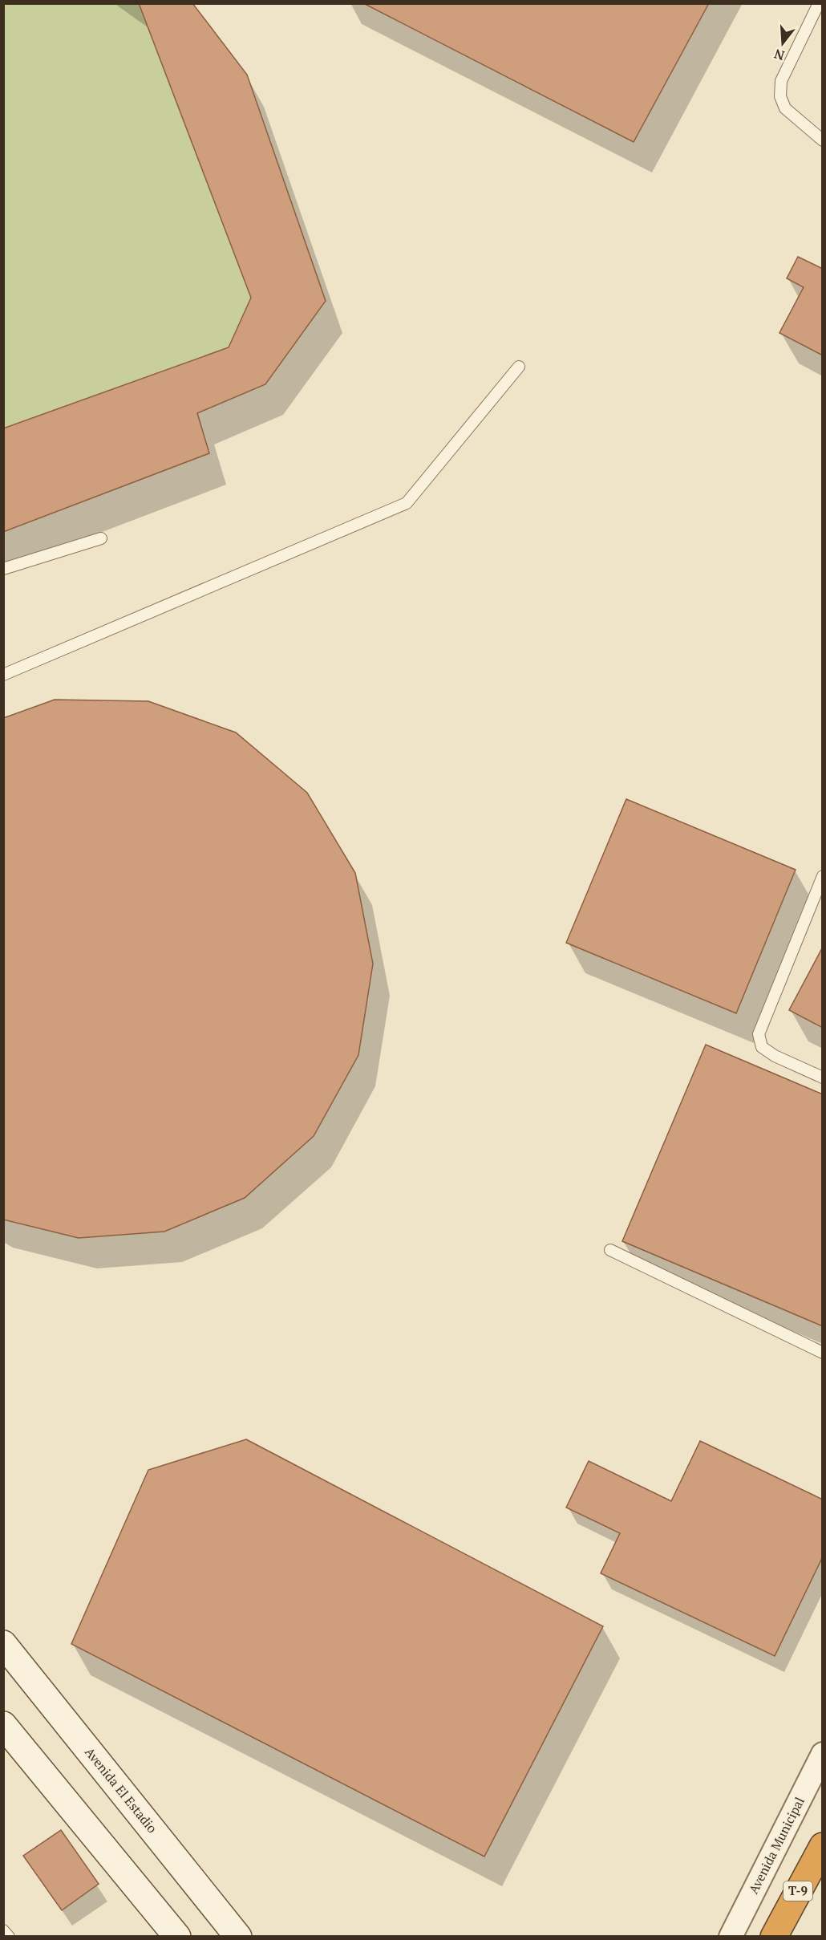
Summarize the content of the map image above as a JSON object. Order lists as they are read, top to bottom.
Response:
{
  "streets": {
    "highway": ["T-9"],
    "street": ["Avenida El Estadio", "Avenida Municipal"]
  },
  "north": "bottom"
}
